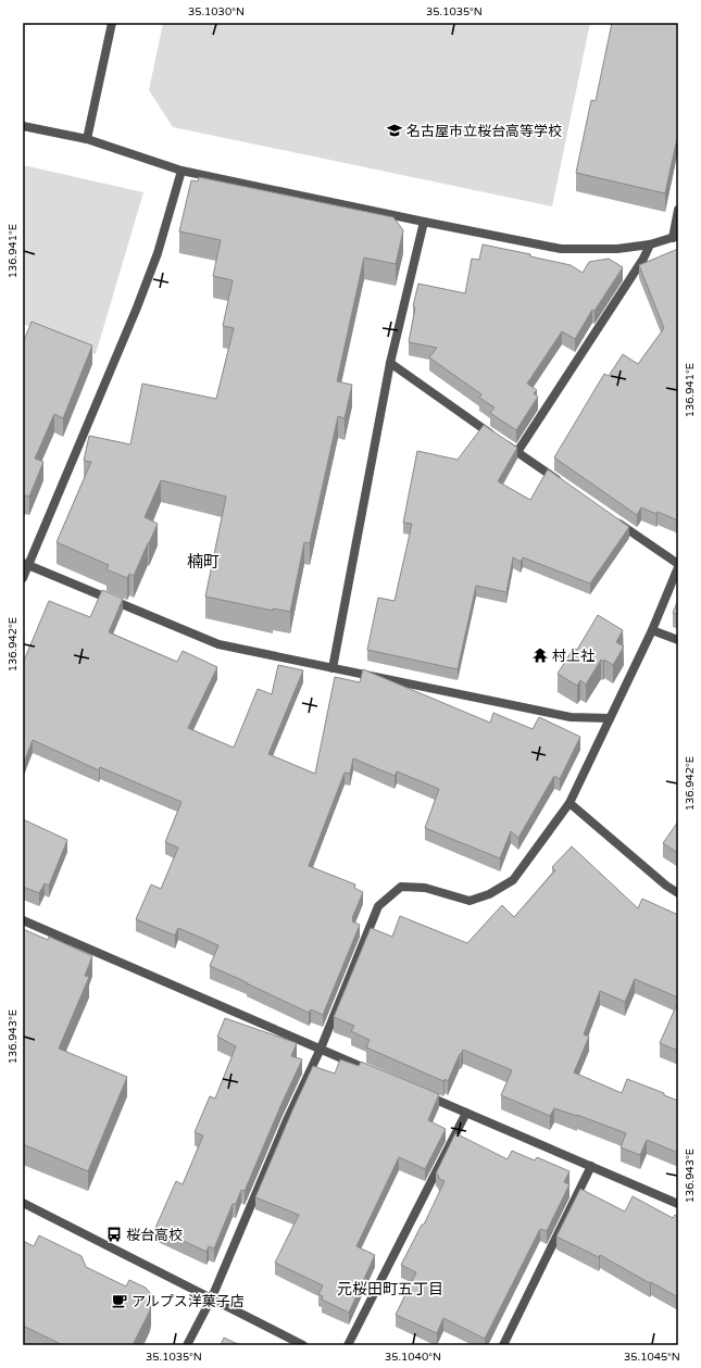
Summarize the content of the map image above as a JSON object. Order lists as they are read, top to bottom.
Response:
{
  "districts": ["楠町", "元桜田町五丁目"],
  "places": {
    "school or university": ["名古屋市立桜台高等学校"],
    "temple": ["村上社"],
    "bus stop": ["桜台高校"],
    "cafe": ["アルプス洋菓子店"]
  },
  "coordinates": [
    "35.1030°N",
    "35.1035°N",
    "136.941°E",
    "136.942°E",
    "136.943°E",
    "35.1040°N",
    "35.1045°N"
  ]
}
